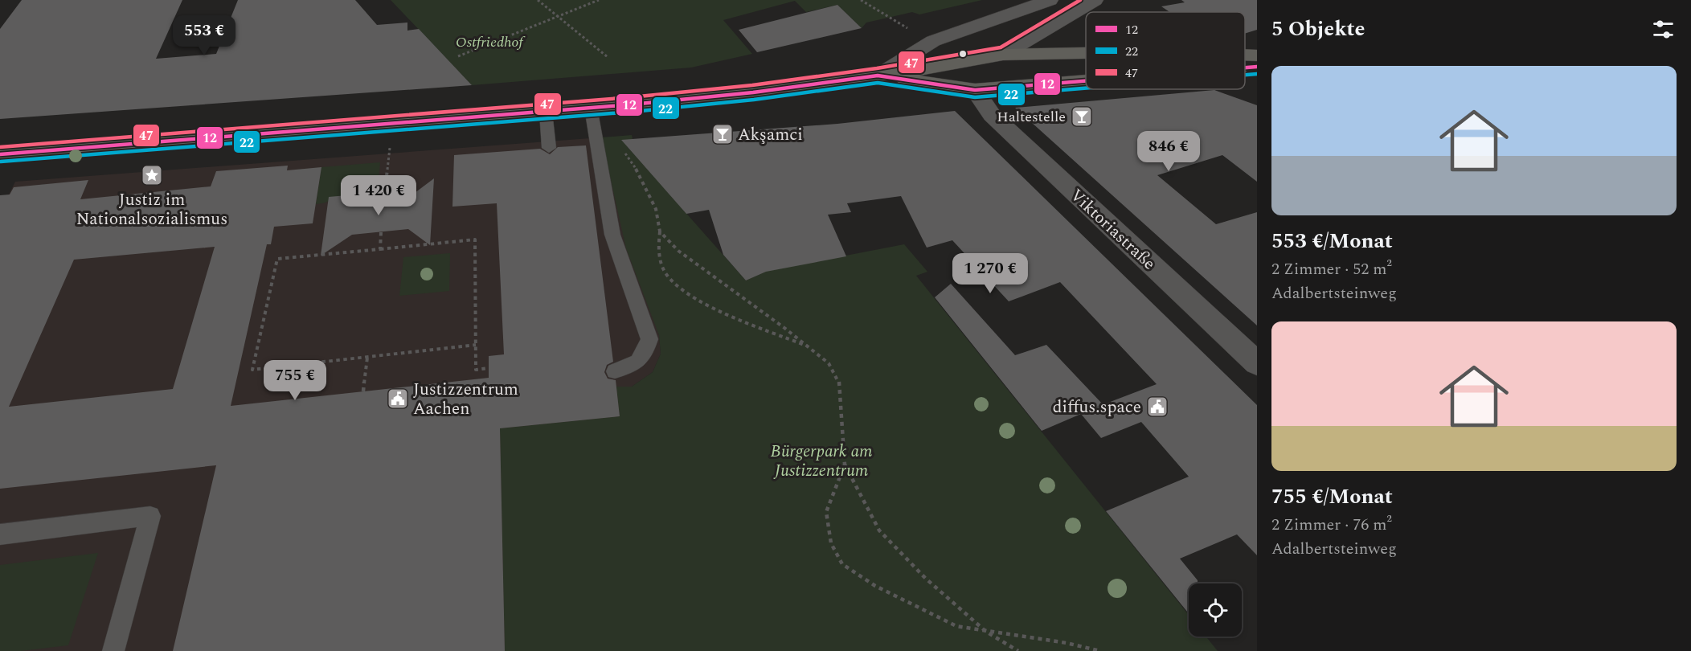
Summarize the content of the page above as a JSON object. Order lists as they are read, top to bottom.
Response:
{
  "streets": {
    "main road": ["Viktoriastraße"]
  },
  "parks": ["Ostfriedhof", "Bürgerpark am Justizzentrum"],
  "places": {
    "bar": ["Haltestelle", "Akşamci"],
    "place": ["Justiz im Nationalsozialismus"],
    "public building": ["Justizzentrum Aachen", "diffus.space"]
  },
  "lines": ["transit line 47", "transit line 12", "transit line 22"],
  "legend": ["12", "22", "47"],
  "page": {
    "heading": "5 Objekte",
    "price": [
      "553 €",
      "846 €",
      "1 420 €",
      "1 270 €",
      "755 €"
    ],
    "list": [
      {
        "name": "553 €/Monat",
        "note": "2 Zimmer · 52 m² · Adalbertsteinweg"
      },
      {
        "name": "755 €/Monat",
        "note": "2 Zimmer · 76 m² · Adalbertsteinweg"
      }
    ]
  }
}
